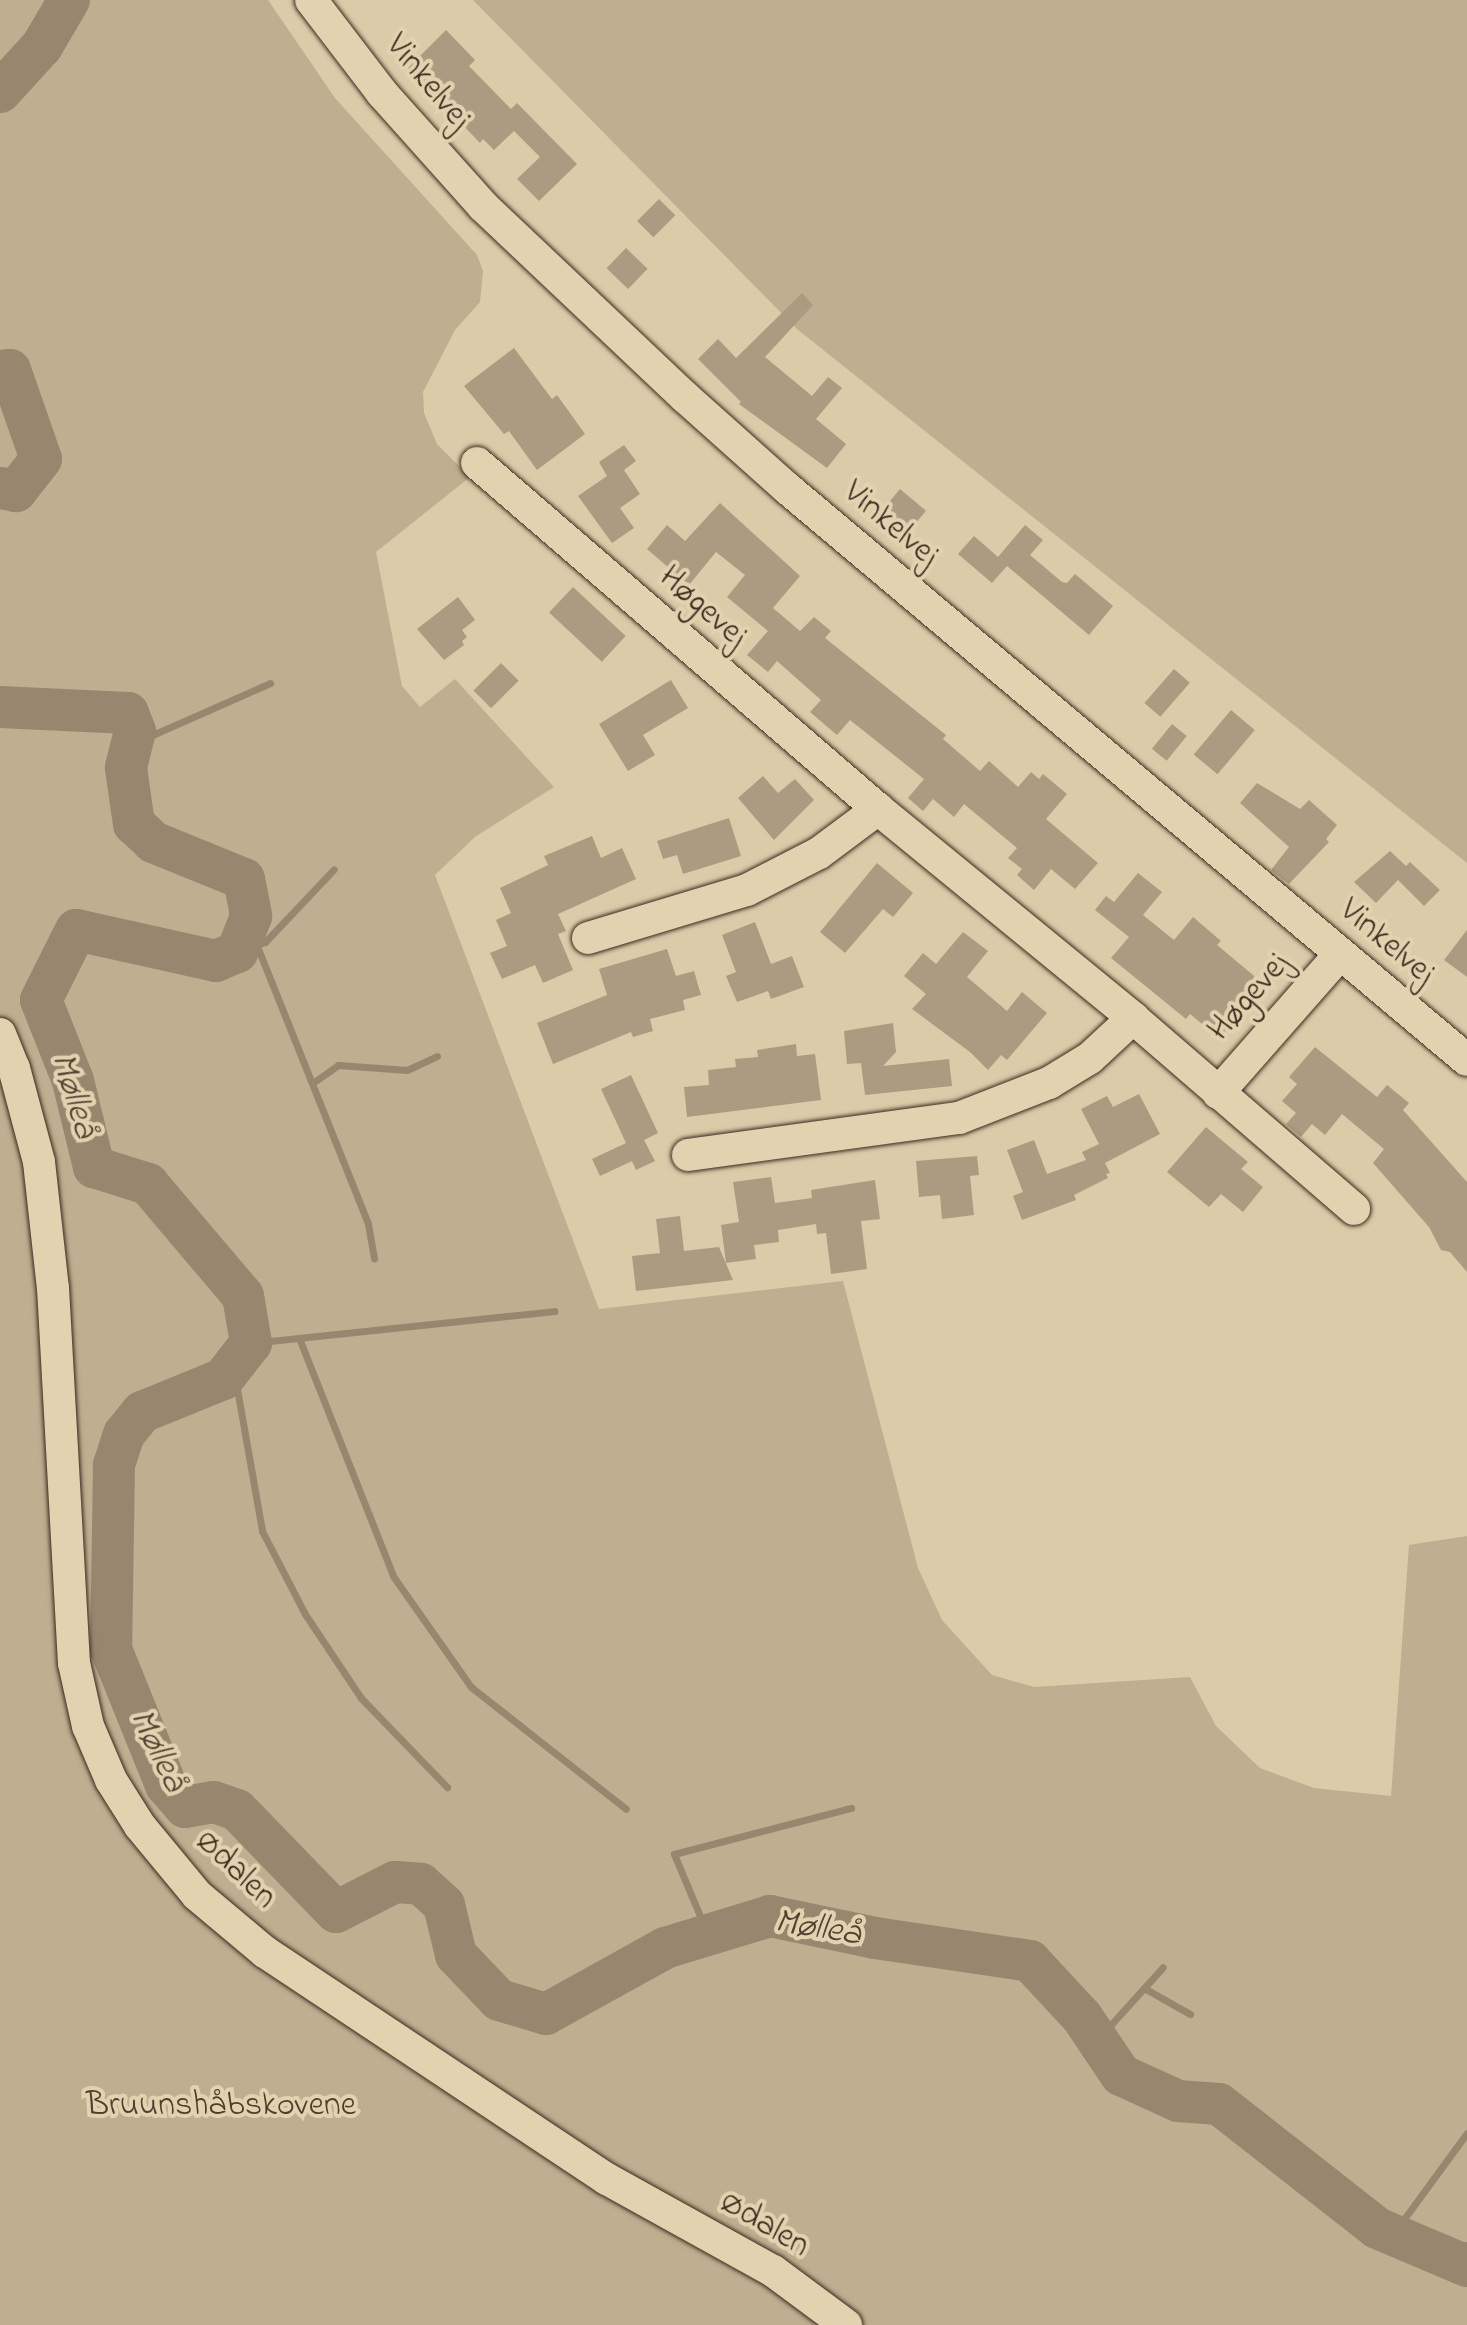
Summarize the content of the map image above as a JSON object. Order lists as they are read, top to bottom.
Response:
{
  "streets": {
    "street": ["Vinkelvej", "Høgevej", "Ødalen"]
  },
  "crossings": [
    ["Vinkelvej", "Høgevej"]
  ],
  "water": ["Mølleå"],
  "parks": ["Bruunshåbskovene"]
}
